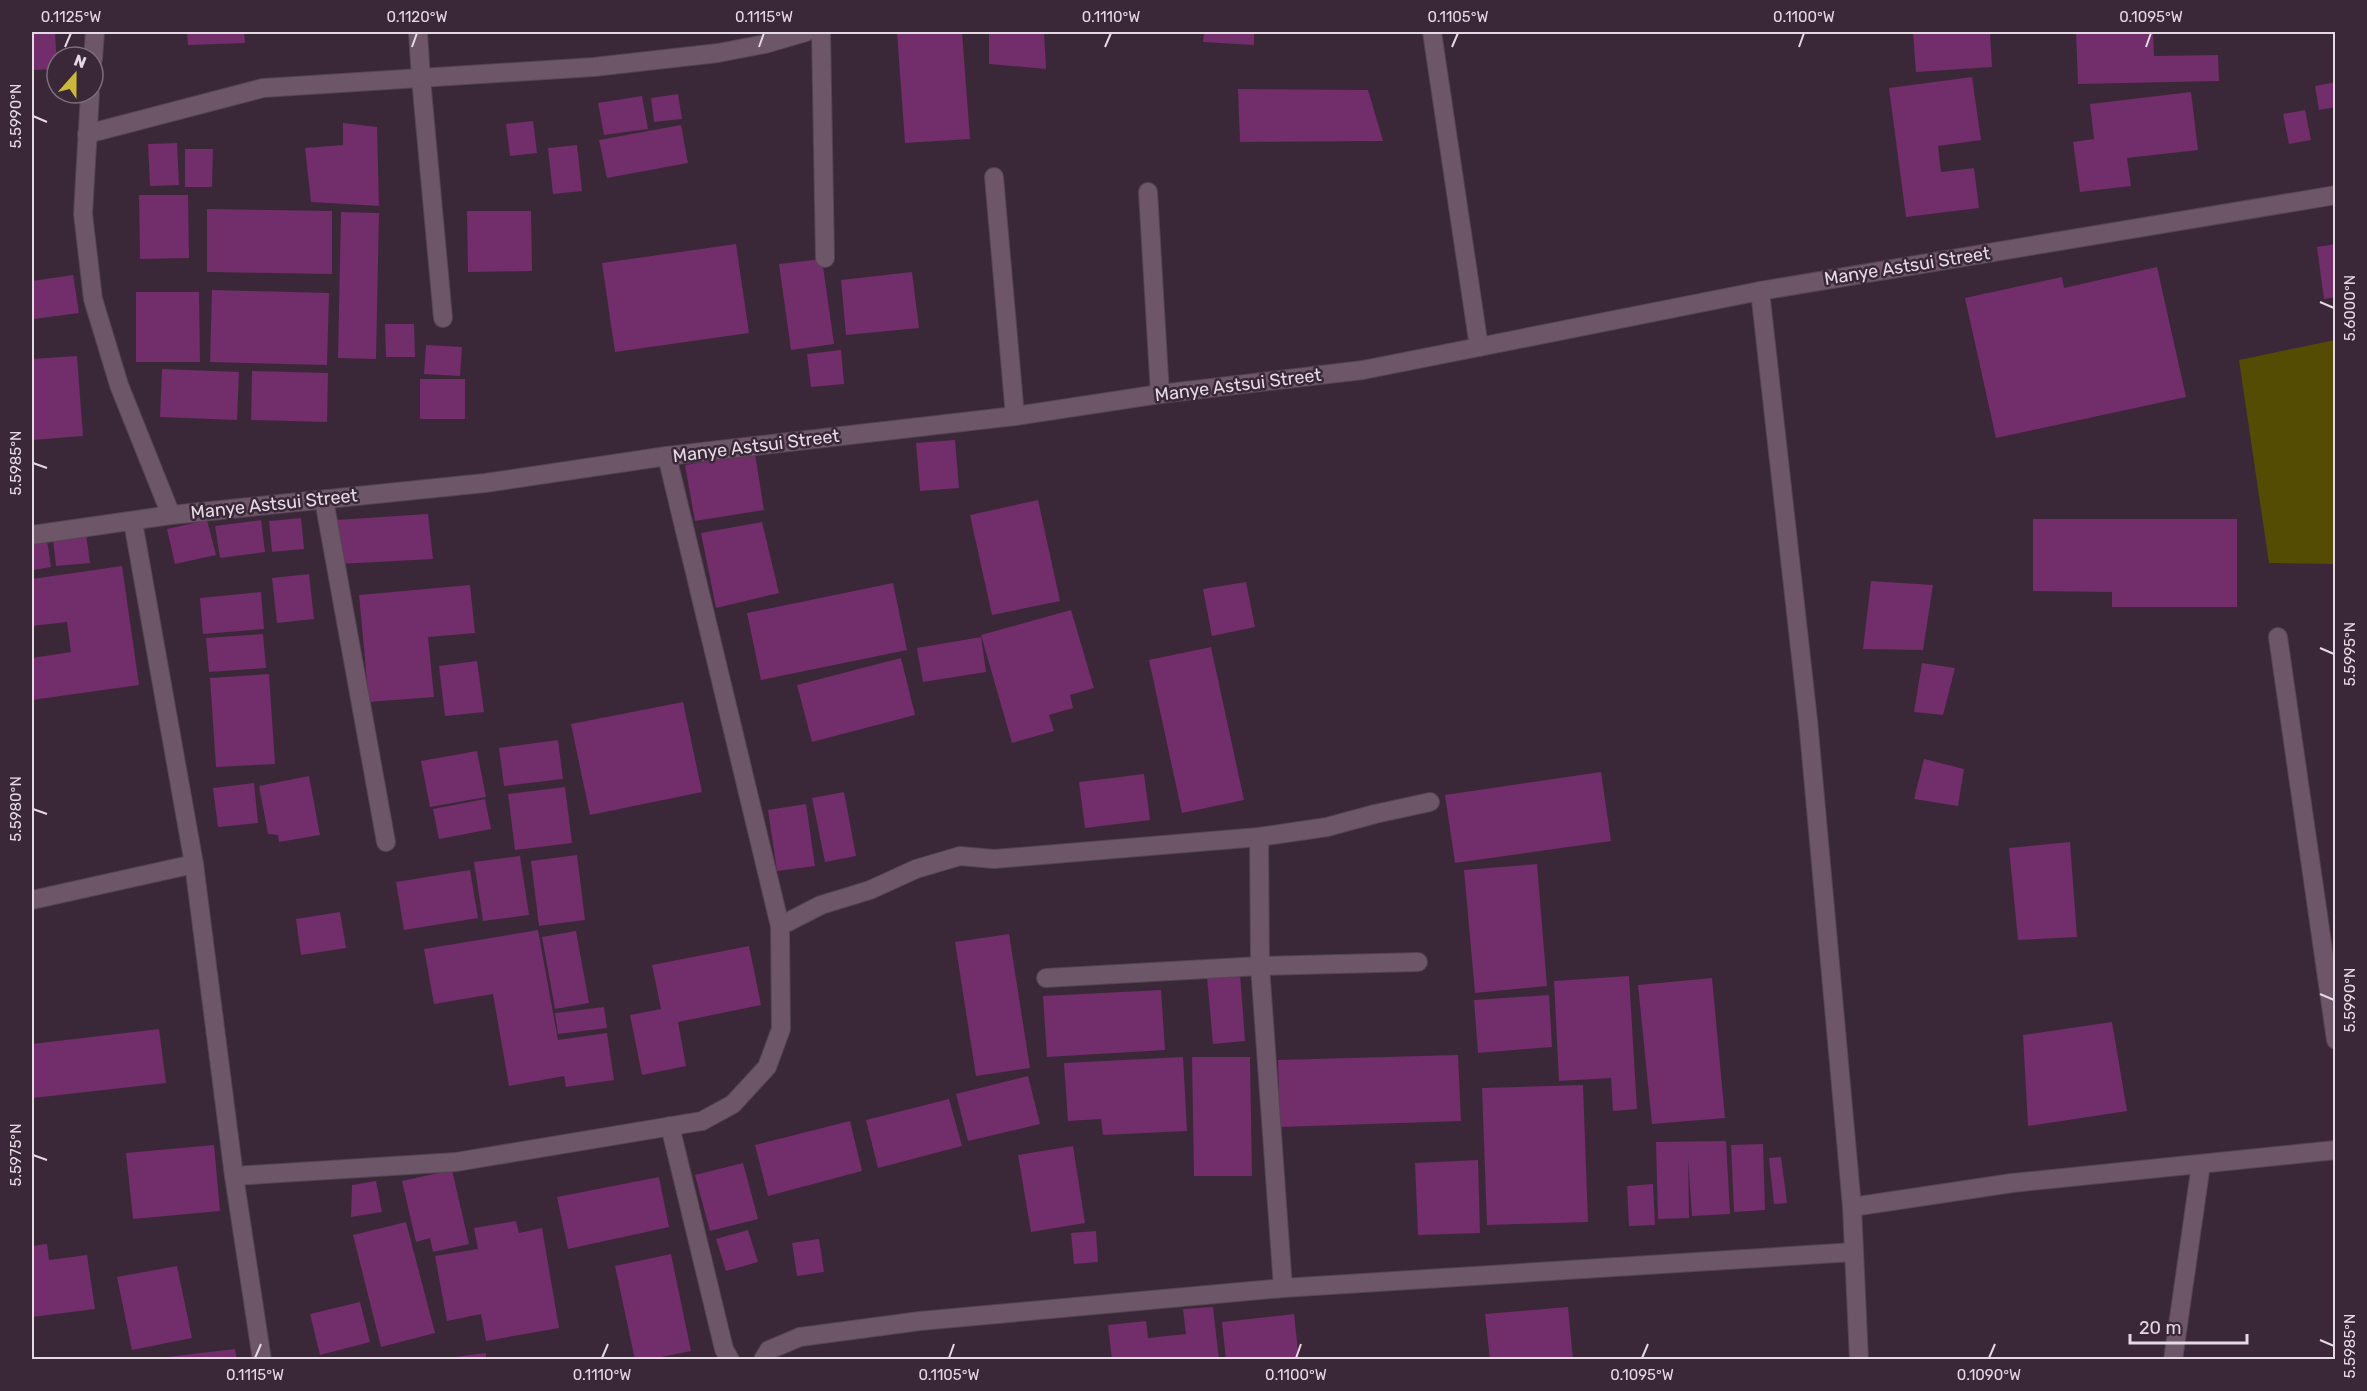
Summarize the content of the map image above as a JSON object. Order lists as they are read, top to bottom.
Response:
{
  "streets": {
    "street": ["Manye Astsui Street"]
  },
  "scale_bar": "20 m",
  "north": "top",
  "coordinates": [
    "0.1125°W",
    "0.1120°W",
    "0.1115°W",
    "0.1110°W",
    "0.1105°W",
    "0.1100°W",
    "0.1095°W",
    "5.5990°N",
    "5.6000°N",
    "5.5985°N",
    "5.5995°N",
    "5.5980°N",
    "5.5975°N",
    "0.1090°W"
  ]
}
